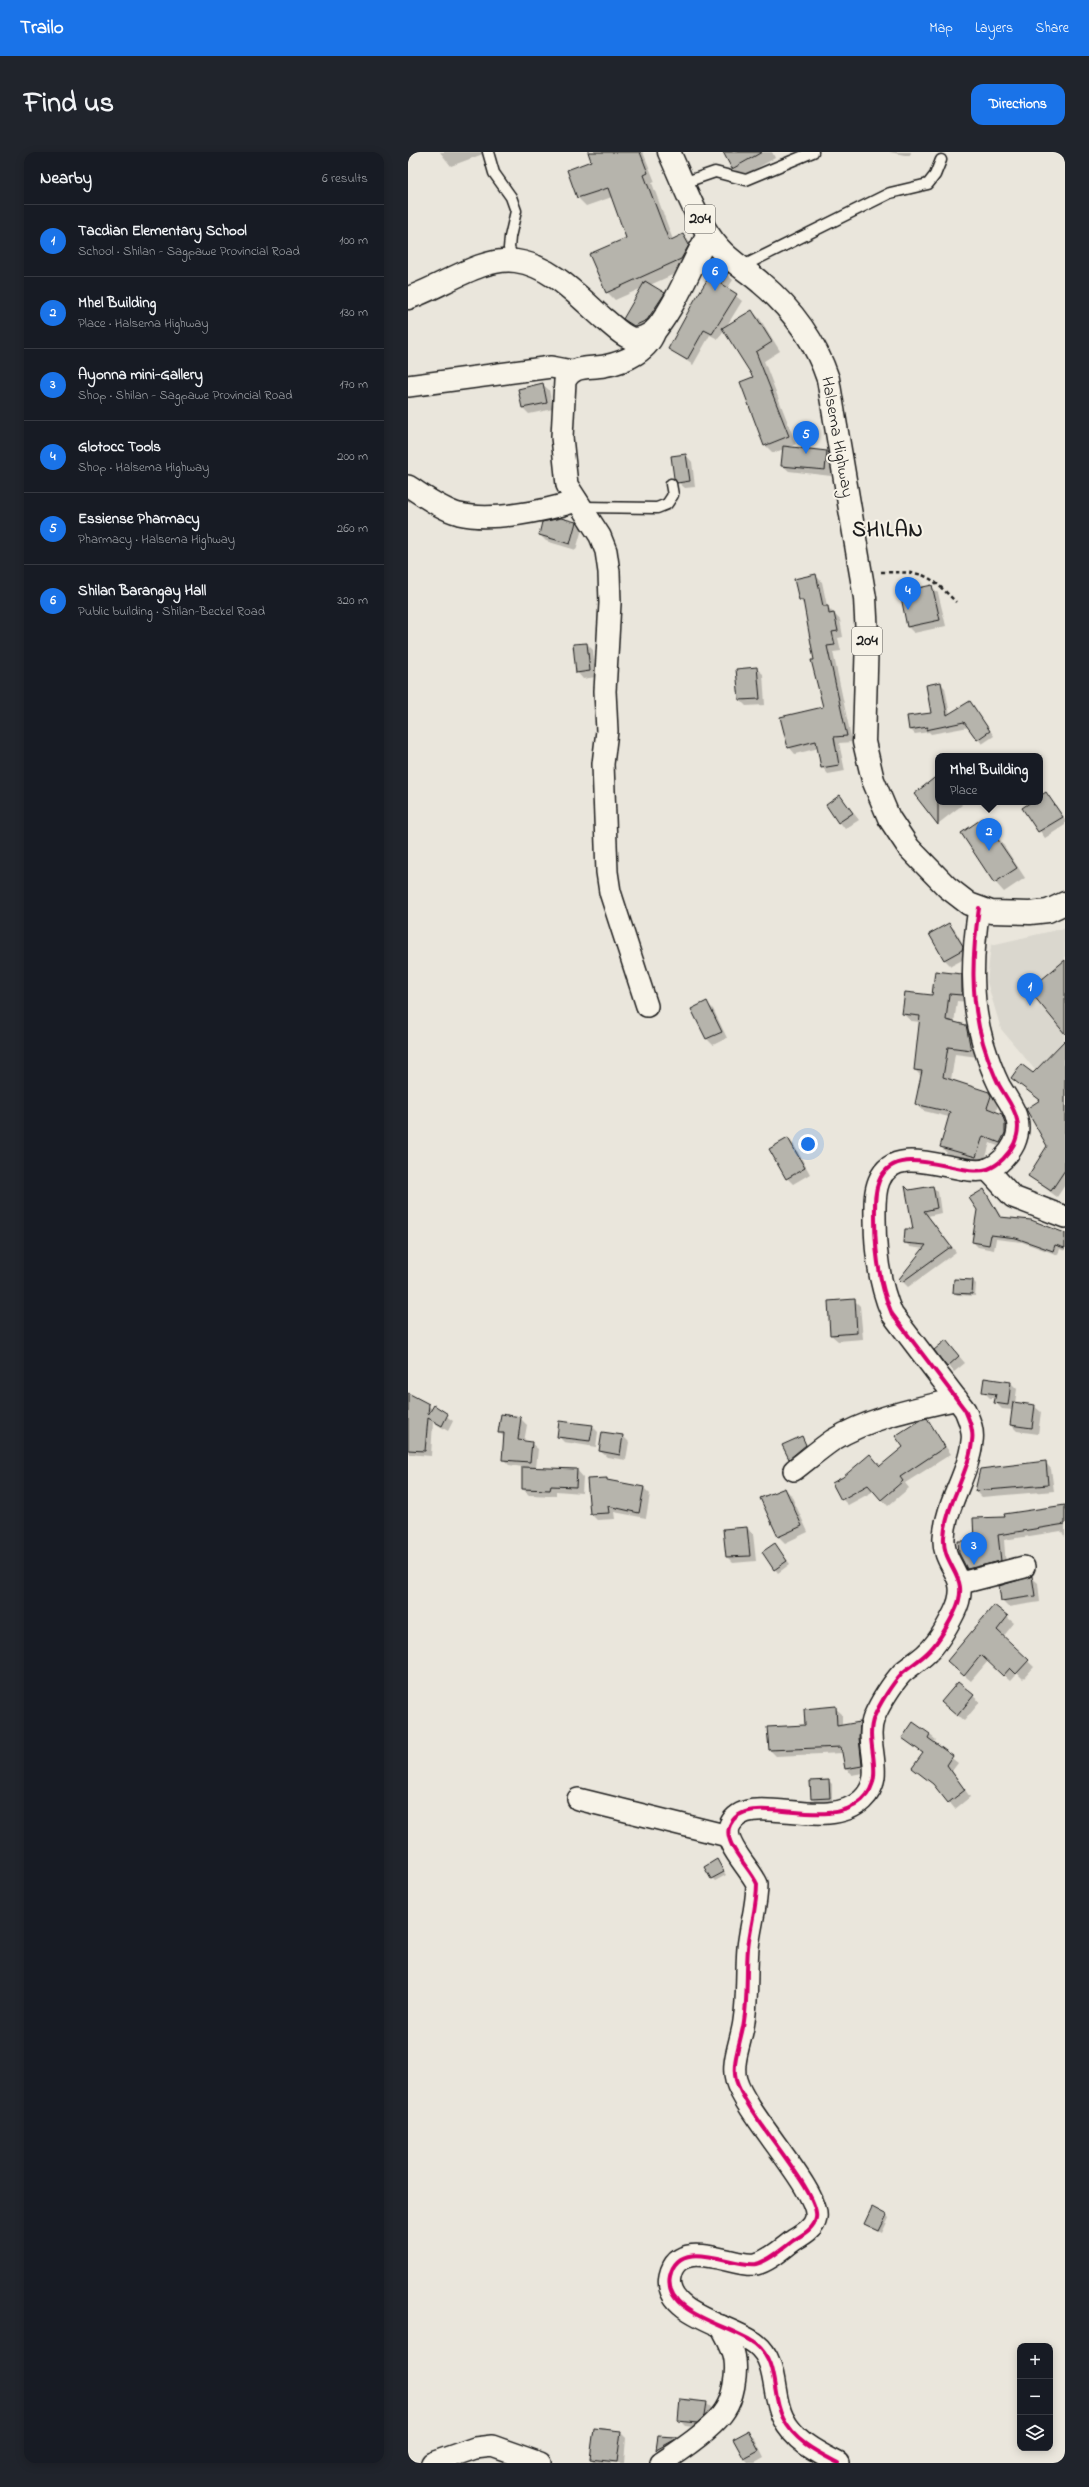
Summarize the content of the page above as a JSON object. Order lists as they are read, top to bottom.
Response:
{
  "streets": {
    "main road": ["204", "Halsema Highway"]
  },
  "districts": ["SHILAN"],
  "page": {
    "header": "Trailo",
    "nav": ["Map", "Layers", "Share"],
    "title": "Find us",
    "buttons": "Directions",
    "heading": ["Nearby", "6 results"],
    "list": [
      {
        "mark": "1",
        "name": "Tacdian Elementary School",
        "note": "School · Shilan - Sagpawe Provincial Road",
        "value": "100 m"
      },
      {
        "mark": "2",
        "name": "Mhel Building",
        "note": "Place · Halsema Highway",
        "value": "130 m"
      },
      {
        "mark": "3",
        "name": "Ayonna mini-Gallery",
        "note": "Shop · Shilan - Sagpawe Provincial Road",
        "value": "170 m"
      },
      {
        "mark": "4",
        "name": "Glotocc Tools",
        "note": "Shop · Halsema Highway",
        "value": "200 m"
      },
      {
        "mark": "5",
        "name": "Essiense Pharmacy",
        "note": "Pharmacy · Halsema Highway",
        "value": "260 m"
      },
      {
        "mark": "6",
        "name": "Shilan Barangay Hall",
        "note": "Public building · Shilan-Beckel Road",
        "value": "320 m"
      }
    ],
    "pins": [
      "6",
      "5",
      "4",
      "2",
      "1",
      "3"
    ],
    "popup": ["Mhel Building", "Place"],
    "map_buttons": ["+", "−"]
  }
}
